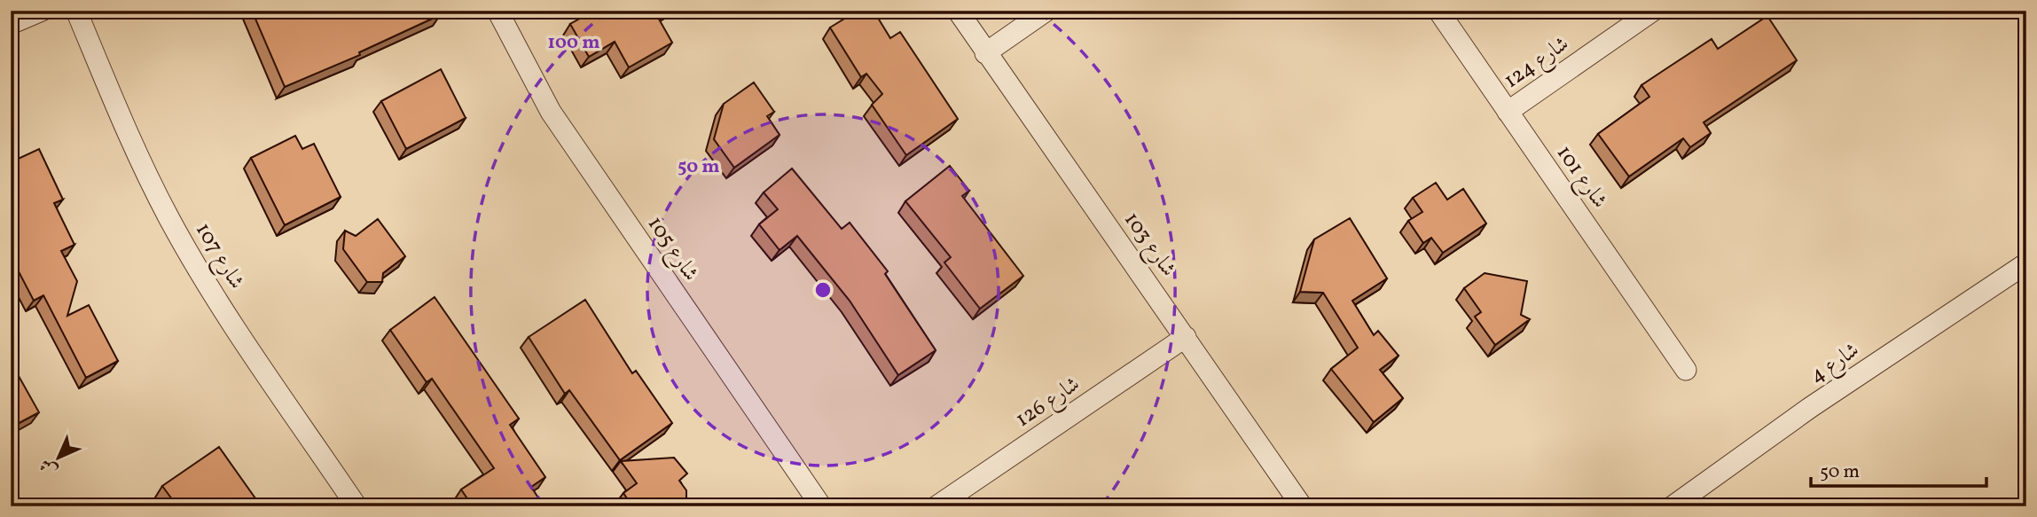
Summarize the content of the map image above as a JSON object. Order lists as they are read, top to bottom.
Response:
{
  "streets": {
    "street": [
      "شارع 124",
      "شارع 101",
      "شارع 103",
      "شارع 105",
      "شارع 107",
      "شارع 4",
      "شارع 126"
    ]
  },
  "crossings": [
    ["شارع 124", "شارع 101"],
    ["شارع 103", "شارع 126"]
  ],
  "scale_bar": "50 m",
  "north": "bottom left",
  "rings": ["100 m", "50 m"]
}
